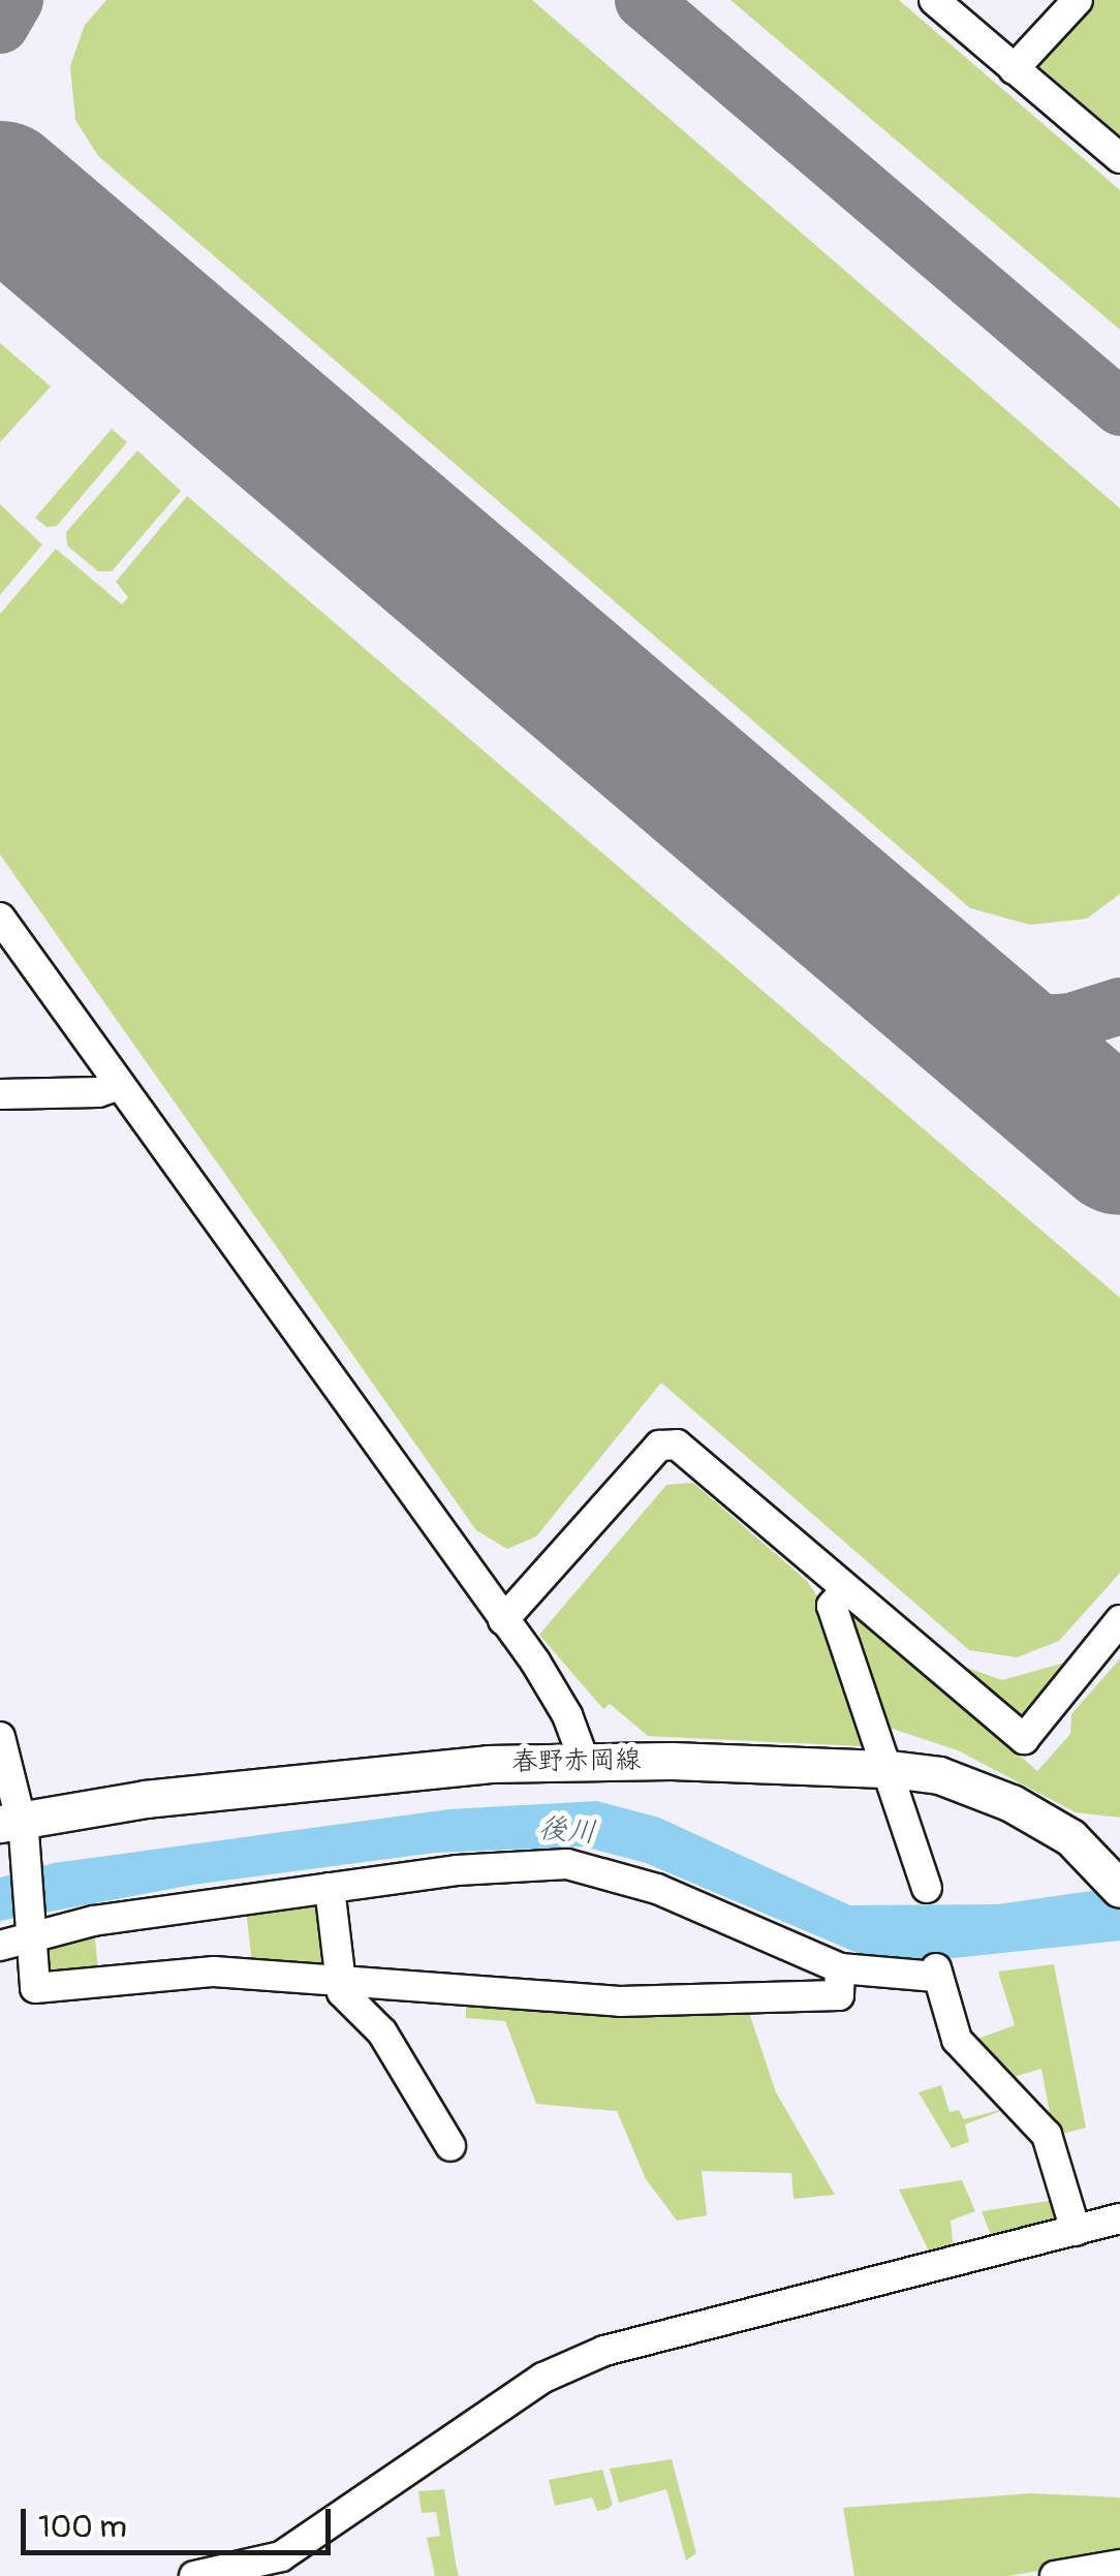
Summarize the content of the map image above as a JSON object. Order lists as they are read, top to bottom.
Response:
{
  "streets": {
    "main road": ["春野赤岡線"]
  },
  "water": ["後川"],
  "scale_bar": "100 m"
}
